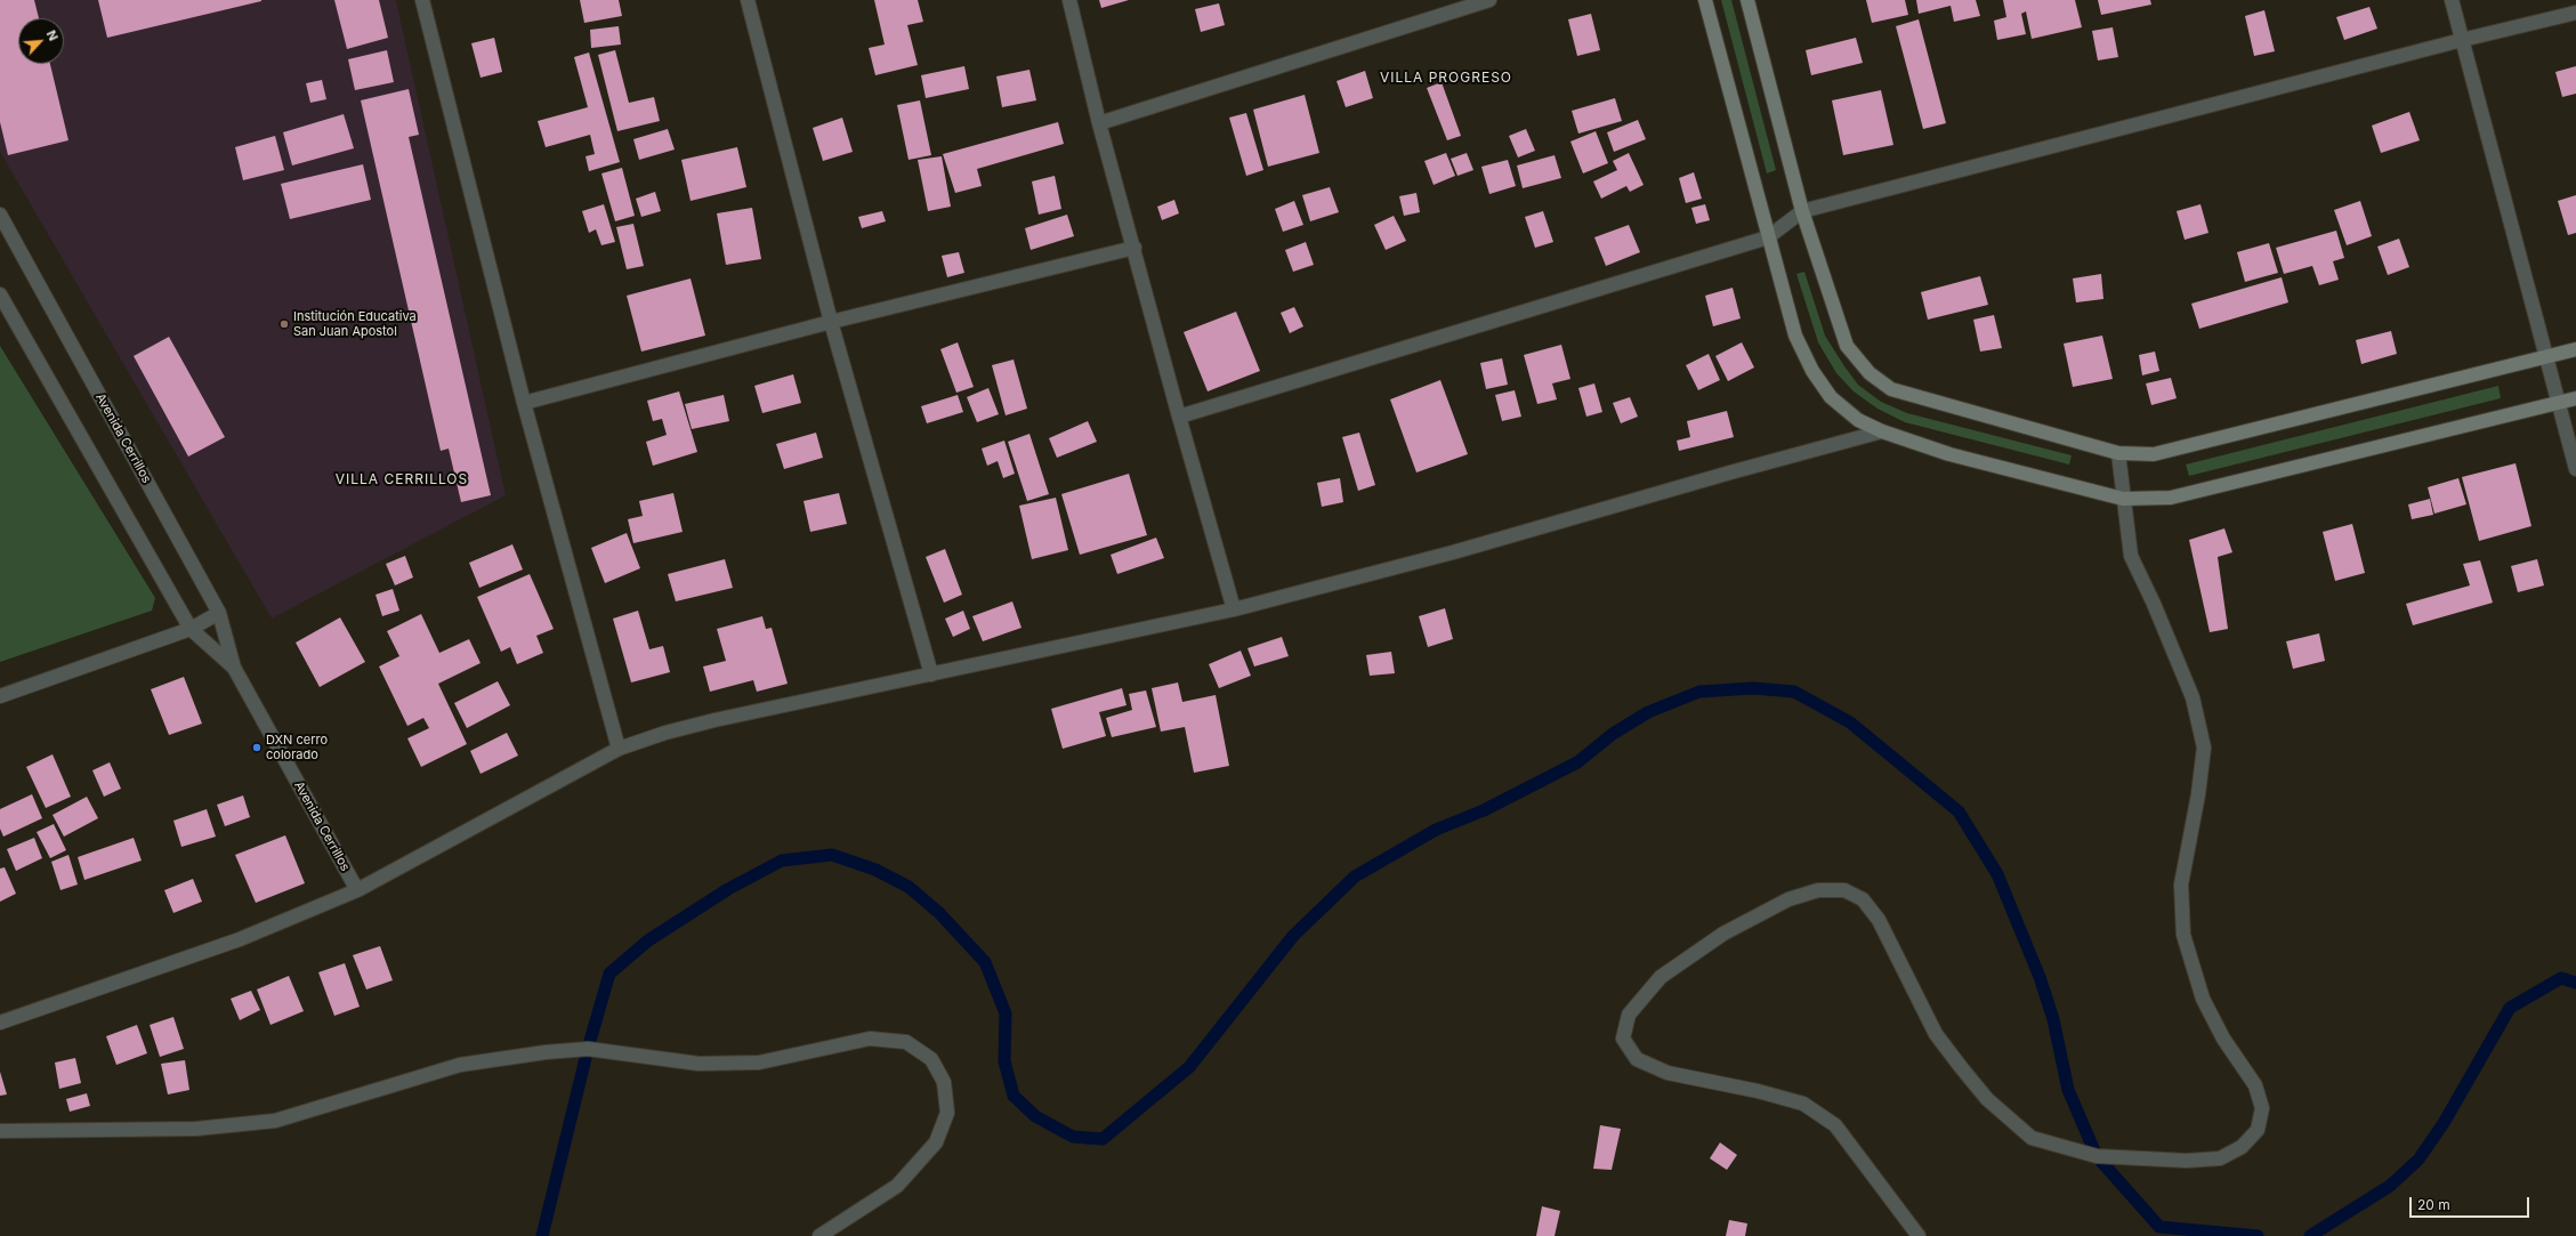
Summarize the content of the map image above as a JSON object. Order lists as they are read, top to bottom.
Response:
{
  "streets": {
    "street": ["Avenida Cerrillos"]
  },
  "districts": ["VILLA PROGRESO", "VILLA CERRILLOS"],
  "places": ["Institución Educativa San Juan Apostol", "DXN cerro colorado"],
  "scale_bar": "20 m",
  "north": "top right"
}
